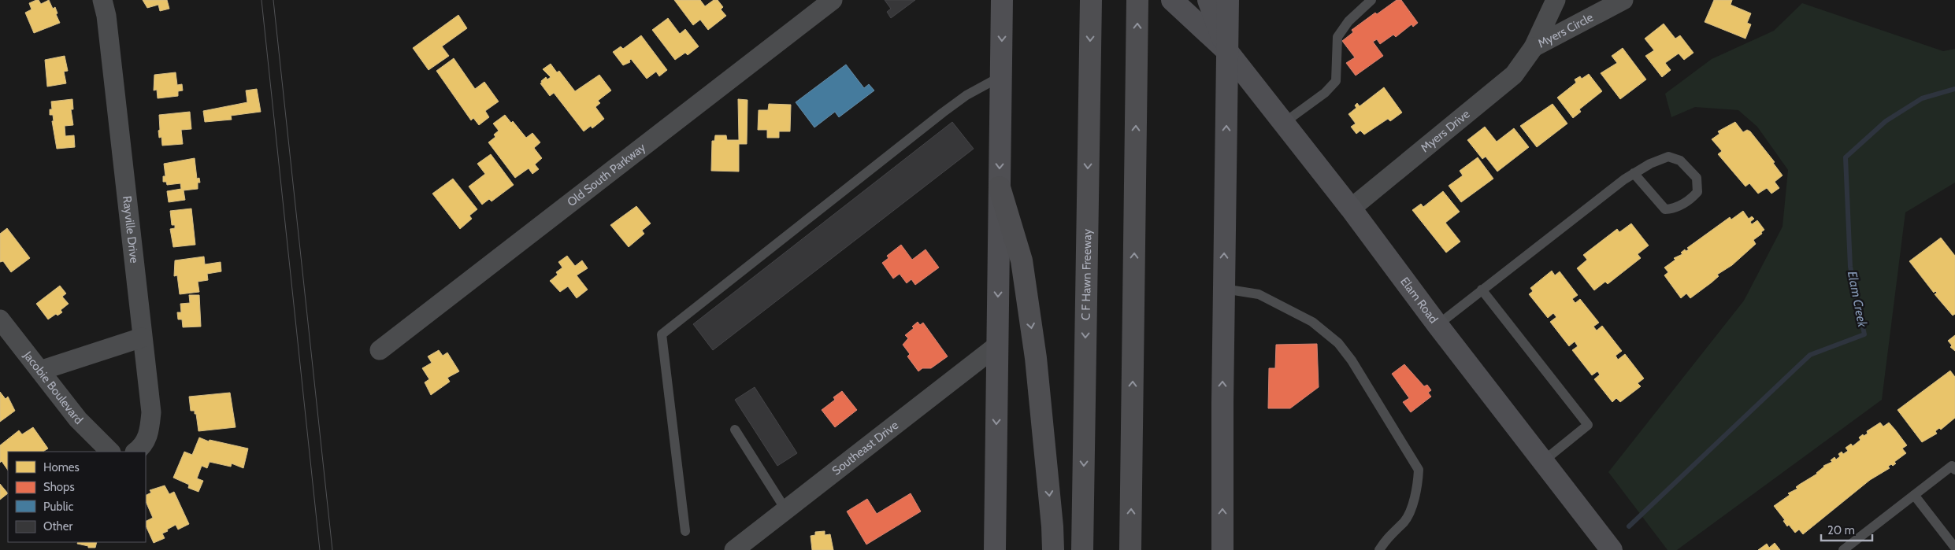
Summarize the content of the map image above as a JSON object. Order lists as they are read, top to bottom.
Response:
{
  "streets": {
    "highway": ["C F Hawn Freeway"],
    "main road": ["Elam Road"],
    "street": [
      "Myers Circle",
      "Myers Drive",
      "Old South Parkway",
      "Rayville Drive",
      "Jacobie Boulevard",
      "Southeast Drive"
    ]
  },
  "crossings": [
    ["Myers Circle", "Myers Drive"],
    ["Myers Drive", "Elam Road"]
  ],
  "water": ["Elam Creek"],
  "legend": [
    "Homes",
    "Shops",
    "Public",
    "Other"
  ],
  "scale_bar": "20 m"
}
